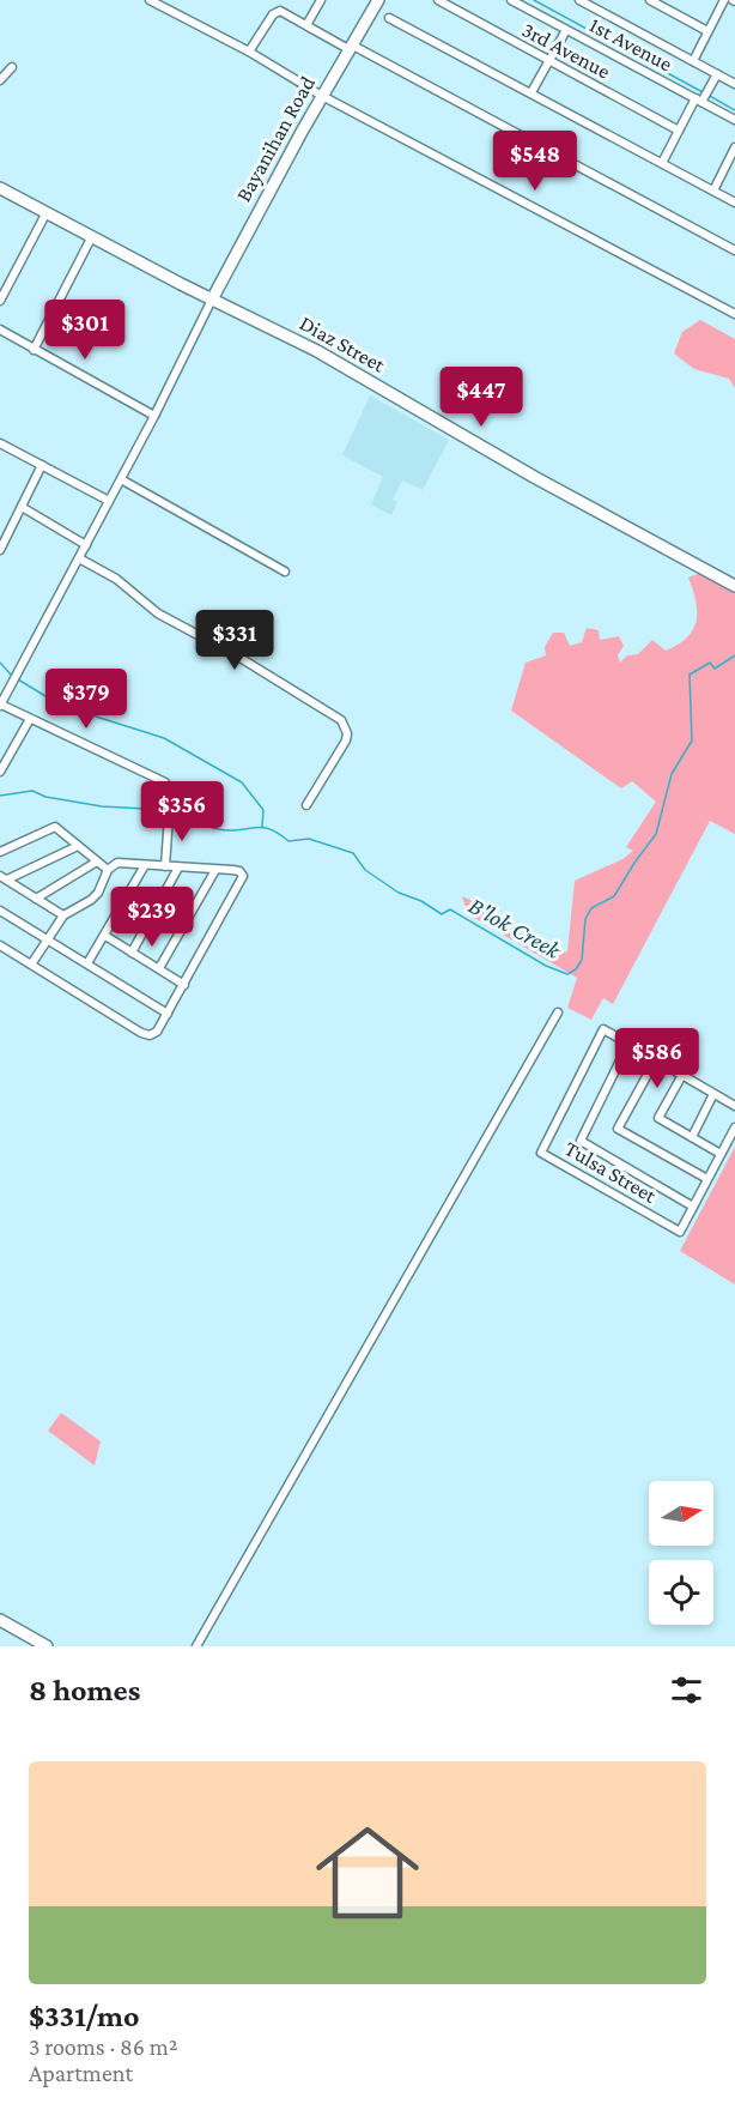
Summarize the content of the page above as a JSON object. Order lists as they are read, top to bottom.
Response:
{
  "streets": {
    "main road": ["Bayanihan Road", "Diaz Street"],
    "street": ["1st Avenue", "3rd Avenue", "Tulsa Street"]
  },
  "crossings": [
    ["Bayanihan Road", "Diaz Street"]
  ],
  "water": ["B'lok Creek"],
  "north": "right",
  "page": {
    "price": [
      "$548",
      "$301",
      "$447",
      "$331",
      "$379",
      "$356",
      "$239",
      "$586"
    ],
    "heading": "8 homes",
    "list": [
      {
        "name": "$331/mo",
        "note": "3 rooms · 86 m² · Apartment"
      }
    ]
  }
}
